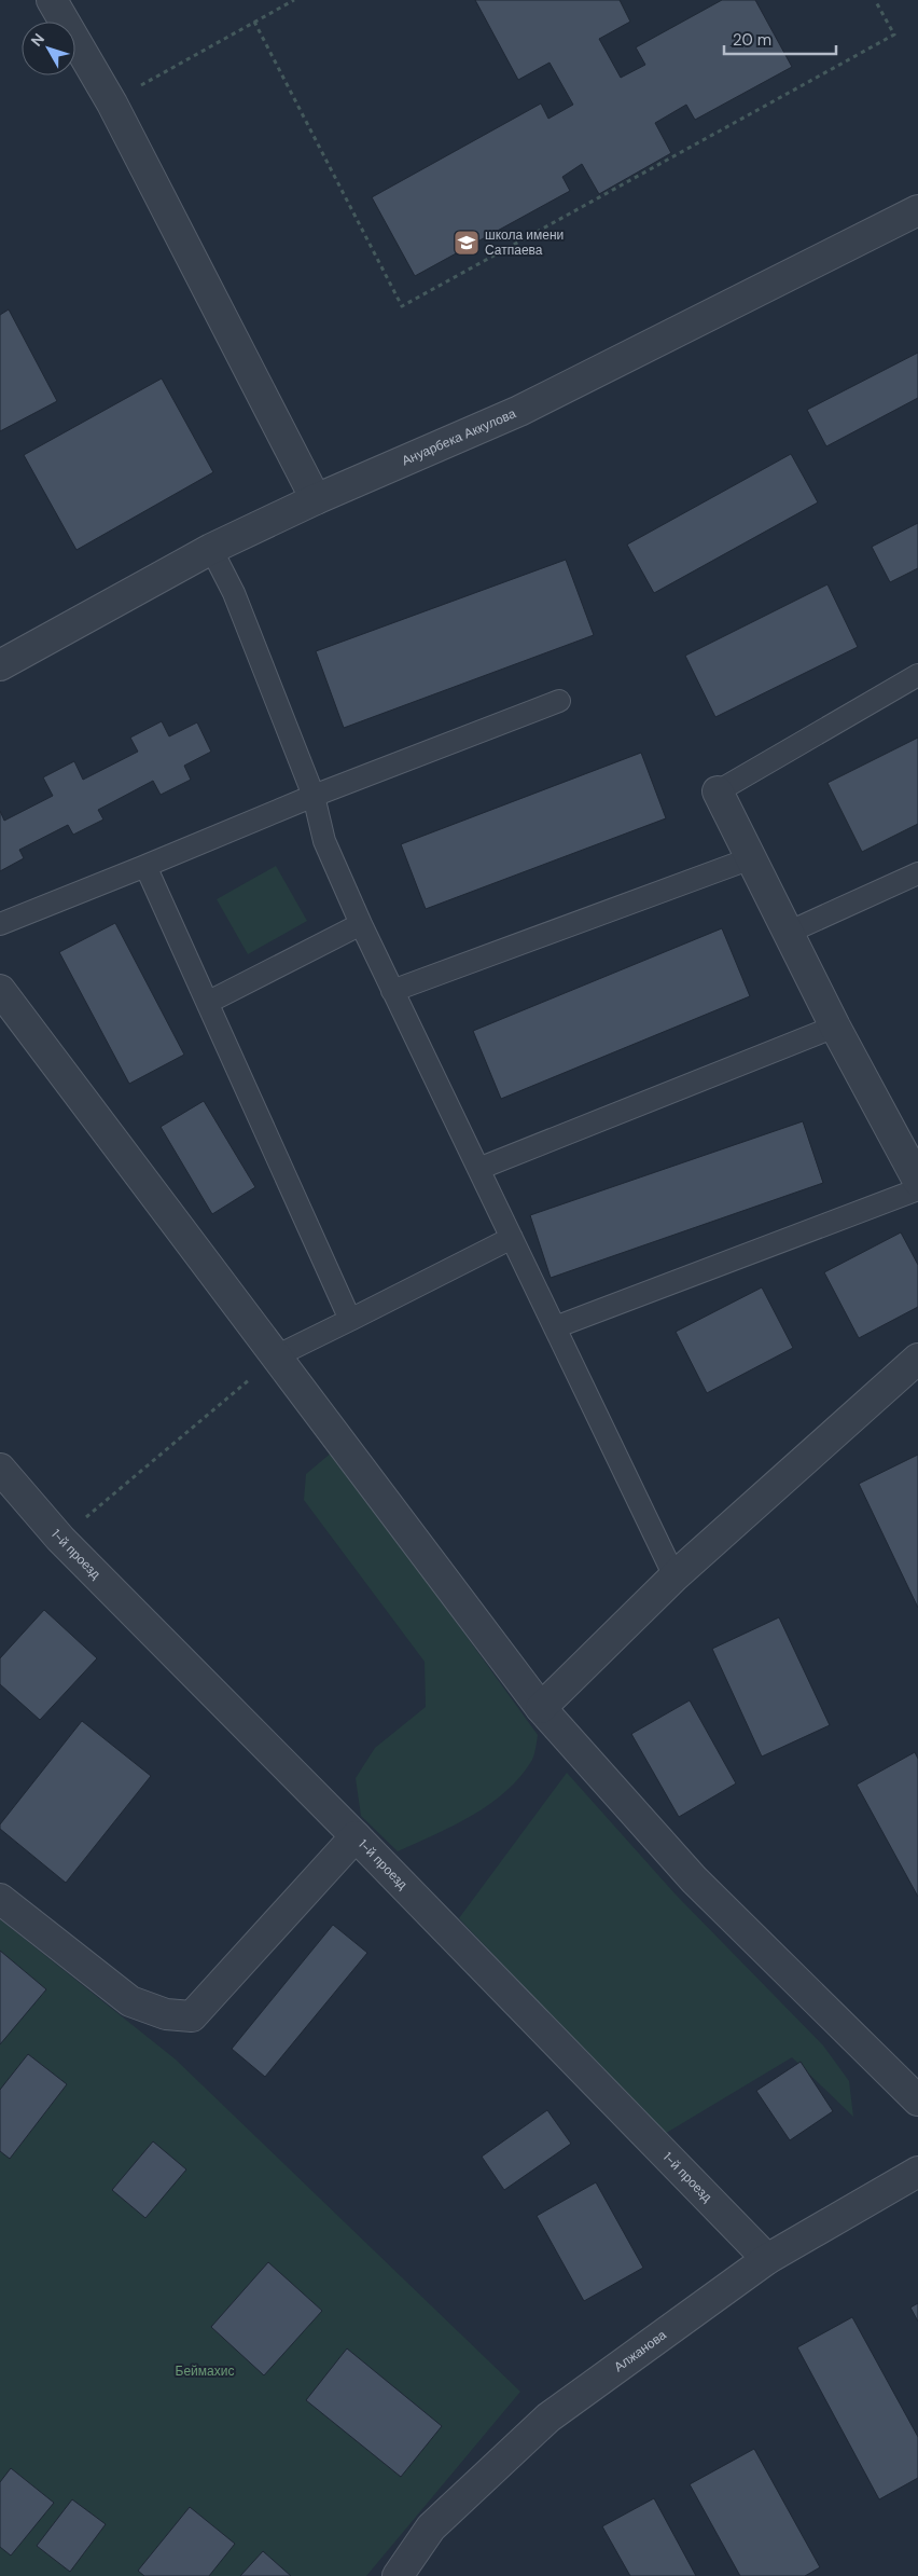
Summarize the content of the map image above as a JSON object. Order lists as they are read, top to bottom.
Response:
{
  "streets": {
    "street": ["Ануарбека Аккулова", "1-й проезд", "Алжанова"]
  },
  "crossings": [
    ["1-й проезд", "Алжанова"]
  ],
  "parks": ["Беймахис"],
  "places": {
    "school or university": ["школа имени Сатпаева"]
  },
  "scale_bar": "20 m",
  "north": "top left"
}
